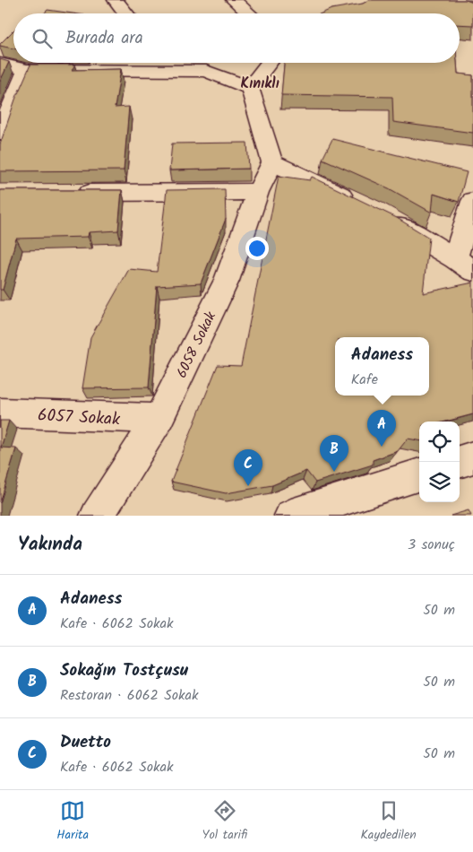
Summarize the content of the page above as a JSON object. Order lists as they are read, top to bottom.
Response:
{
  "streets": {
    "street": ["6058 Sokak", "6057 Sokak"]
  },
  "crossings": [
    ["6058 Sokak", "6057 Sokak"]
  ],
  "districts": ["Kınıklı"],
  "page": {
    "search": "Burada ara",
    "popup": ["Adaness", "Kafe"],
    "pins": ["A", "B", "C"],
    "heading": ["Yakında", "3 sonuç"],
    "list": [
      {
        "mark": "A",
        "name": "Adaness",
        "note": "Kafe · 6062 Sokak",
        "value": "50 m"
      },
      {
        "mark": "B",
        "name": "Sokağın Tostçusu",
        "note": "Restoran · 6062 Sokak",
        "value": "50 m"
      },
      {
        "mark": "C",
        "name": "Duetto",
        "note": "Kafe · 6062 Sokak",
        "value": "50 m"
      }
    ],
    "nav": ["Harita", "Yol tarifi", "Kaydedilen"]
  }
}
